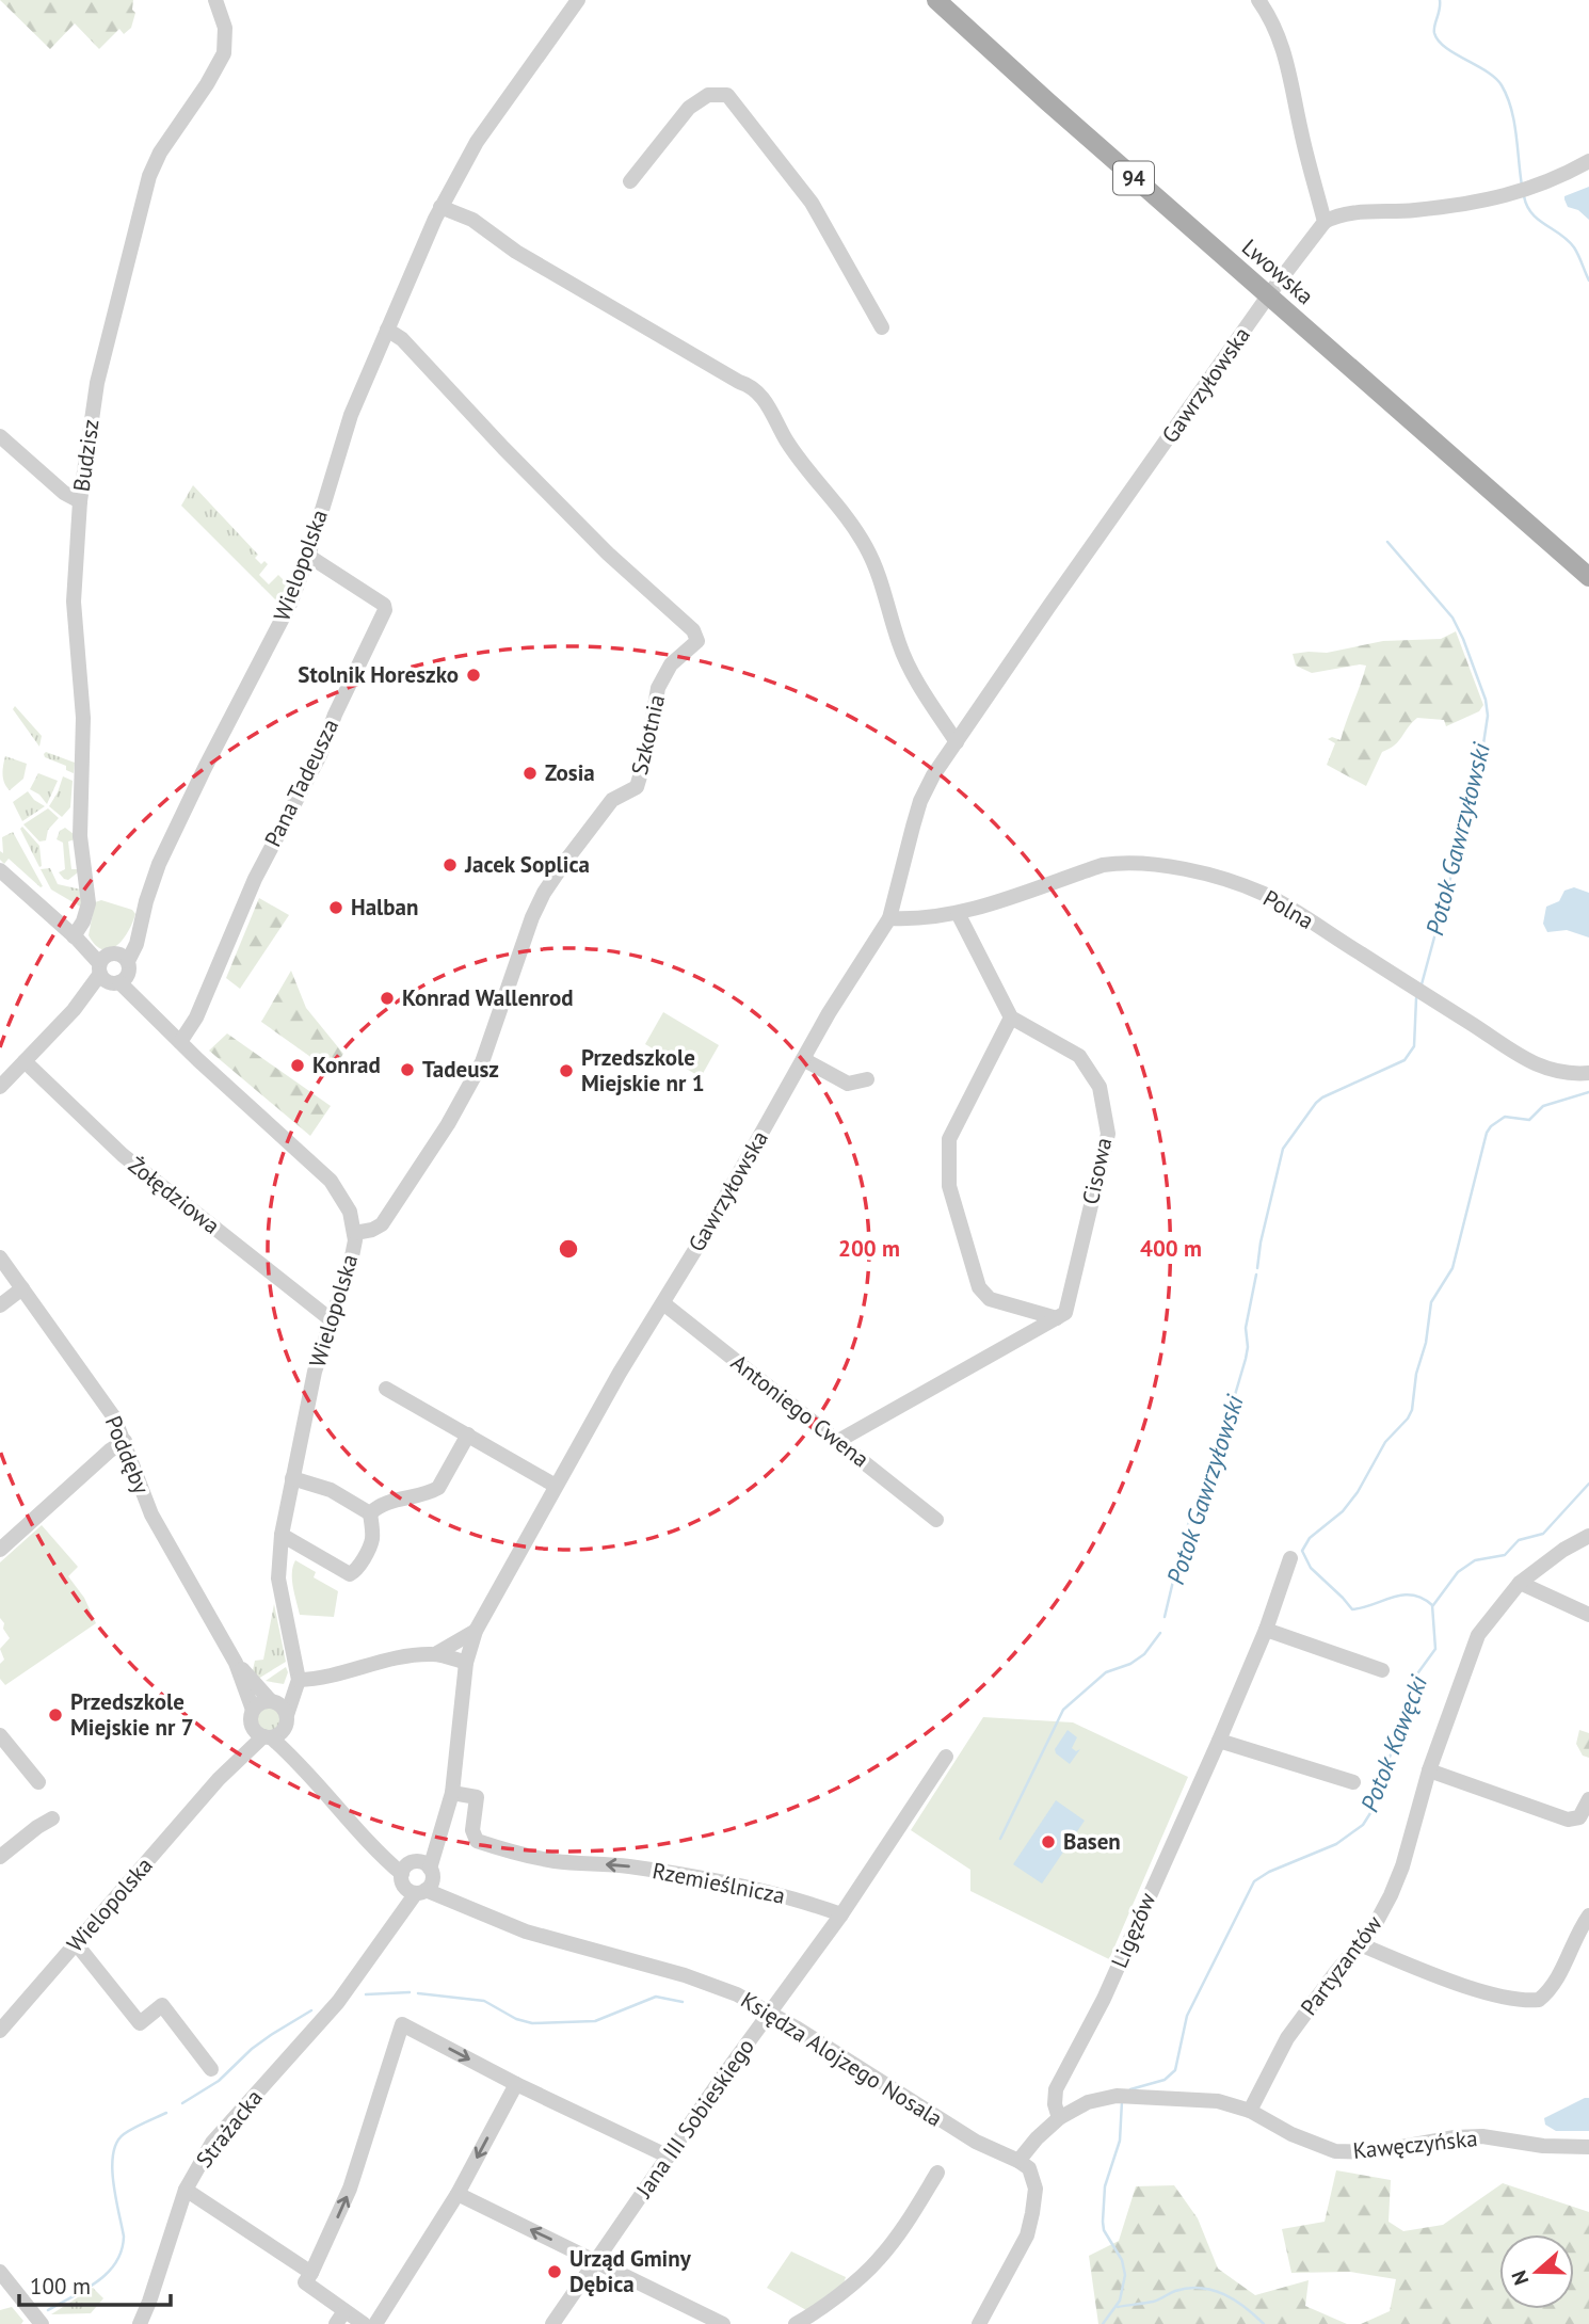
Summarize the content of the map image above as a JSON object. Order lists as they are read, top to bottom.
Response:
{
  "streets": {
    "main road": ["94", "Lwowska"],
    "street": [
      "Gawrzyłowska",
      "Budzisz",
      "Wielopolska",
      "Szkotnia",
      "Pana Tadeusza",
      "Polna",
      "Cisowa",
      "Żołędziowa",
      "Antoniego Cwena",
      "Poddęby",
      "Rzemieślnicza",
      "Ligęzów",
      "Partyzantów",
      "Księdza Alojzego Nosala",
      "Jana III Sobieskiego",
      "Strażacka",
      "Kawęczyńska"
    ]
  },
  "crossings": [
    ["Lwowska", "Gawrzyłowska"],
    ["Gawrzyłowska", "Polna"],
    ["Gawrzyłowska", "Antoniego Cwena"],
    ["Gawrzyłowska", "Strażacka"],
    ["Wielopolska", "Szkotnia"],
    ["Wielopolska", "Pana Tadeusza"],
    ["Wielopolska", "Żołędziowa"],
    ["Wielopolska", "Poddęby"],
    ["Wielopolska", "Księdza Alojzego Nosala"],
    ["Poddęby", "Księdza Alojzego Nosala"],
    ["Rzemieślnicza", "Jana III Sobieskiego"],
    ["Rzemieślnicza", "Strażacka"],
    ["Ligęzów", "Kawęczyńska"],
    ["Partyzantów", "Kawęczyńska"],
    ["Księdza Alojzego Nosala", "Jana III Sobieskiego"],
    ["Księdza Alojzego Nosala", "Strażacka"],
    ["Księdza Alojzego Nosala", "Kawęczyńska"]
  ],
  "one_way": ["Rzemieślnicza"],
  "water": ["Potok Gawrzyłowski", "Potok Kawęcki"],
  "places": [
    "Stolnik Horeszko",
    "Zosia",
    "Jacek Soplica",
    "Halban",
    "Konrad Wallenrod",
    "Konrad",
    "Tadeusz",
    "Przedszkole Miejskie nr 1",
    "Przedszkole Miejskie nr 7",
    "Basen",
    "Urząd Gminy Dębica"
  ],
  "scale_bar": "100 m",
  "north": "left",
  "rings": ["200 m", "400 m"]
}
